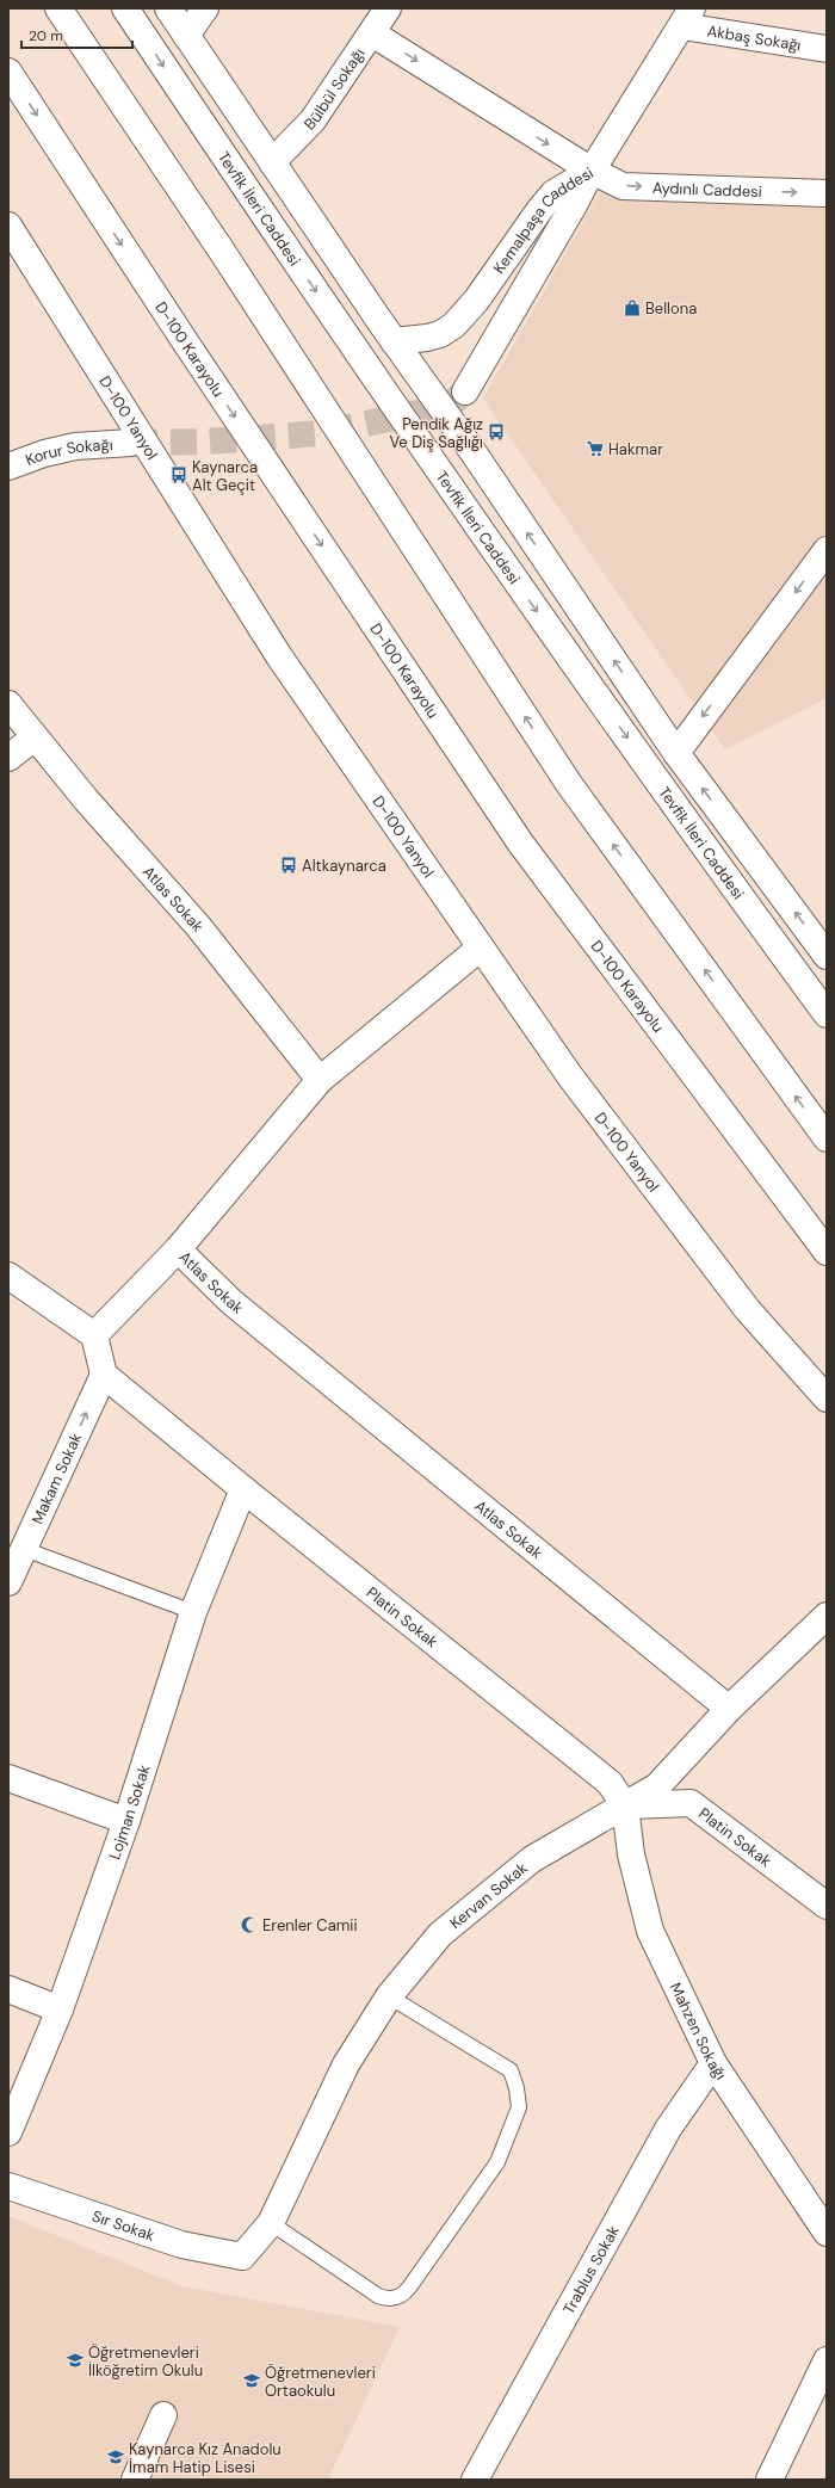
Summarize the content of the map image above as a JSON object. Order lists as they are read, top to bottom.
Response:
{
  "streets": {
    "main road": [
      "Akbaş Sokağı",
      "Bülbül Sokağı",
      "Aydınlı Caddesi",
      "Tevfik İleri Caddesi",
      "Kemalpaşa Caddesi",
      "D-100 Karayolu",
      "D-100 Yanyol",
      "Korur Sokağı",
      "Atlas Sokak",
      "Makam Sokak",
      "Platin Sokak",
      "Lojman Sokak",
      "Kervan Sokak",
      "Mahzen Sokağı",
      "Sır Sokak",
      "Trablus Sokak"
    ]
  },
  "crossings": [
    ["Akbaş Sokağı", "Kemalpaşa Caddesi"],
    ["Bülbül Sokağı", "Aydınlı Caddesi"],
    ["Bülbül Sokağı", "Tevfik İleri Caddesi"],
    ["Aydınlı Caddesi", "Kemalpaşa Caddesi"],
    ["Tevfik İleri Caddesi", "Kemalpaşa Caddesi"],
    ["Atlas Sokak", "Kervan Sokak"],
    ["Makam Sokak", "Platin Sokak"],
    ["Platin Sokak", "Lojman Sokak"],
    ["Platin Sokak", "Kervan Sokak"],
    ["Platin Sokak", "Mahzen Sokağı"],
    ["Kervan Sokak", "Mahzen Sokağı"],
    ["Kervan Sokak", "Sır Sokak"],
    ["Mahzen Sokağı", "Trablus Sokak"]
  ],
  "one_way": ["Aydınlı Caddesi", "Makam Sokak"],
  "places": {
    "shop": ["Bellona"],
    "bus stop": ["Pendi̇k Ağız Ve Diş Sağlığı", "Kaynarca Alt Geçit", "Altkaynarca"],
    "supermarket": ["Hakmar"],
    "mosque": ["Erenler Camii"],
    "school or university": ["Öğretmenevleri İlköğretim Okulu", "Öğretmenevleri Ortaokulu", "Kaynarca Kız Anadolu İmam Hatip Lisesi"]
  },
  "scale_bar": "20 m"
}
